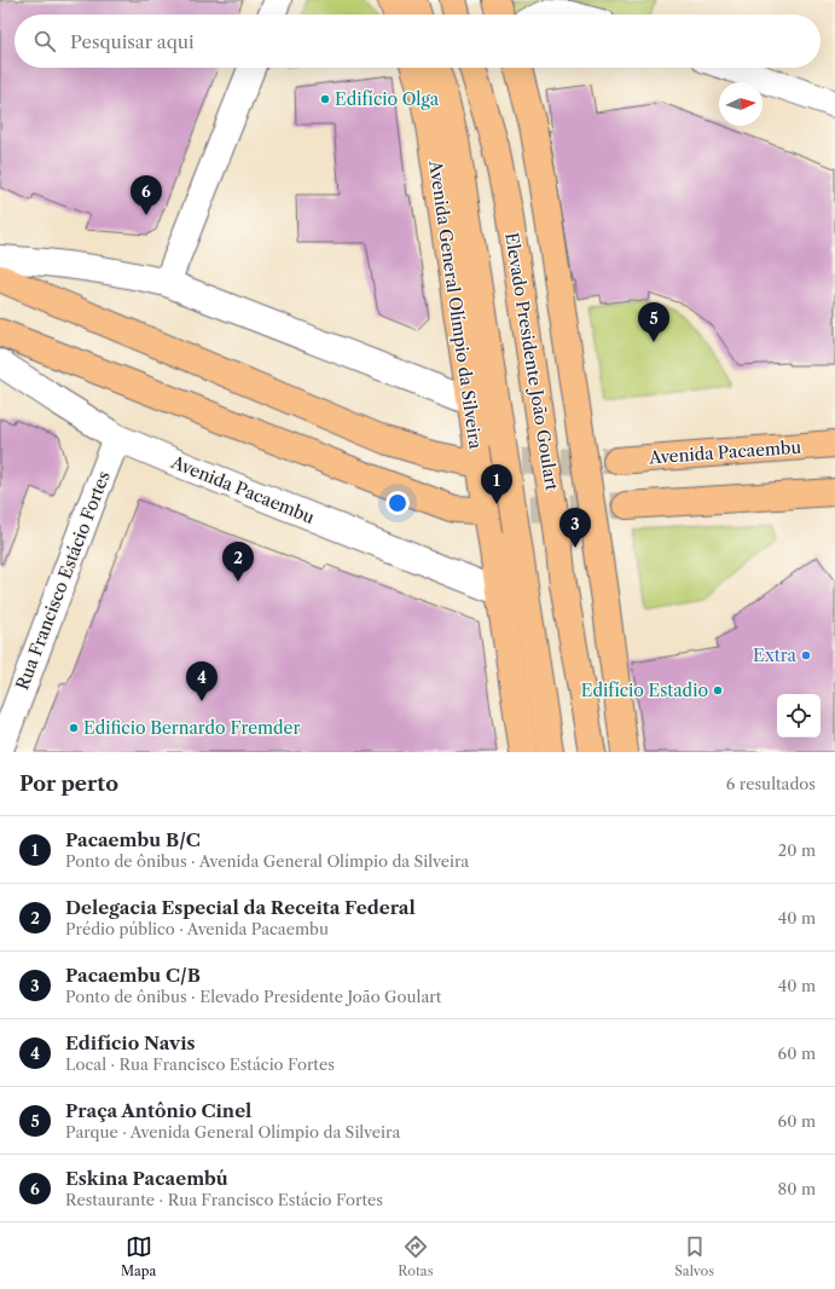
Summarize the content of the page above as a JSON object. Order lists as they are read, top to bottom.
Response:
{
  "streets": {
    "main road": ["Avenida General Olímpio da Silveira", "Elevado Presidente João Goulart", "Avenida Pacaembu"],
    "street": ["Rua Francisco Estácio Fortes"]
  },
  "crossings": [
    ["Avenida General Olímpio da Silveira", "Avenida Pacaembu"],
    ["Avenida Pacaembu", "Rua Francisco Estácio Fortes"]
  ],
  "places": [
    "Edifício Olga",
    "Extra",
    "Edifício Estadio",
    "Edificio Bernardo Fremder"
  ],
  "north": "right",
  "page": {
    "search": "Pesquisar aqui",
    "pins": [
      "6",
      "5",
      "1",
      "3",
      "2",
      "4"
    ],
    "heading": ["Por perto", "6 resultados"],
    "list": [
      {
        "mark": "1",
        "name": "Pacaembu B/C",
        "note": "Ponto de ônibus · Avenida General Olímpio da Silveira",
        "value": "20 m"
      },
      {
        "mark": "2",
        "name": "Delegacia Especial da Receita Federal",
        "note": "Prédio público · Avenida Pacaembu",
        "value": "40 m"
      },
      {
        "mark": "3",
        "name": "Pacaembu C/B",
        "note": "Ponto de ônibus · Elevado Presidente João Goulart",
        "value": "40 m"
      },
      {
        "mark": "4",
        "name": "Edifício Navis",
        "note": "Local · Rua Francisco Estácio Fortes",
        "value": "60 m"
      },
      {
        "mark": "5",
        "name": "Praça Antônio Cinel",
        "note": "Parque · Avenida General Olímpio da Silveira",
        "value": "60 m"
      },
      {
        "mark": "6",
        "name": "Eskina Pacaembú",
        "note": "Restaurante · Rua Francisco Estácio Fortes",
        "value": "80 m"
      }
    ],
    "nav": ["Mapa", "Rotas", "Salvos"]
  }
}
